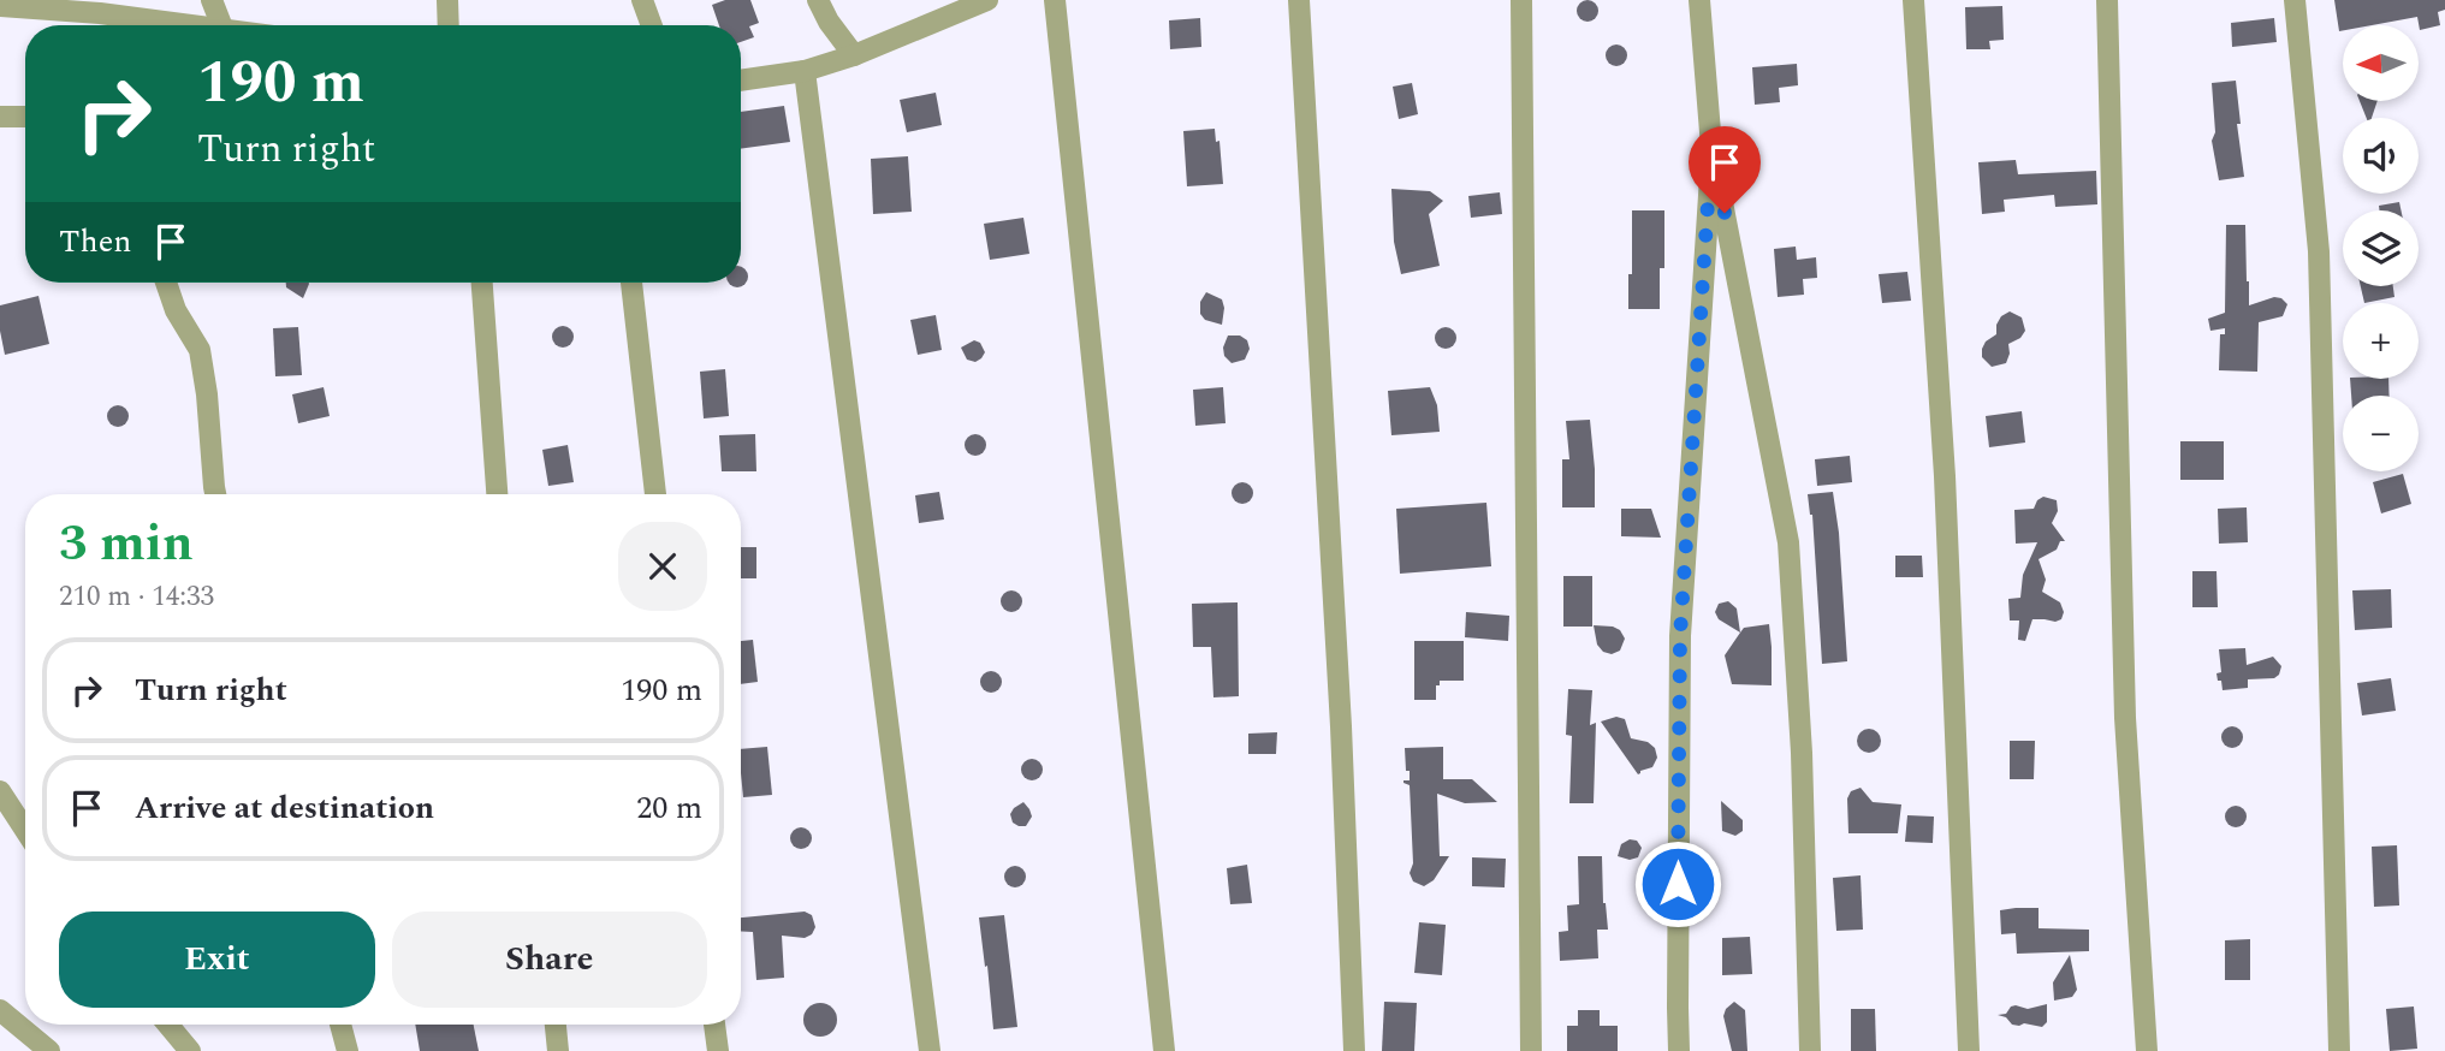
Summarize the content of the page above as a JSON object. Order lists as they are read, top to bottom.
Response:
{
  "north": "left",
  "page": {
    "map_buttons": ["+", "−"],
    "turn": ["190 m", "Turn right"],
    "then": "Then",
    "heading": ["3 min", "210 m · 14:33"],
    "list": [
      {
        "name": "Turn right",
        "value": "190 m"
      },
      {
        "name": "Arrive at destination",
        "value": "20 m"
      }
    ],
    "buttons": ["Exit", "Share"]
  }
}
